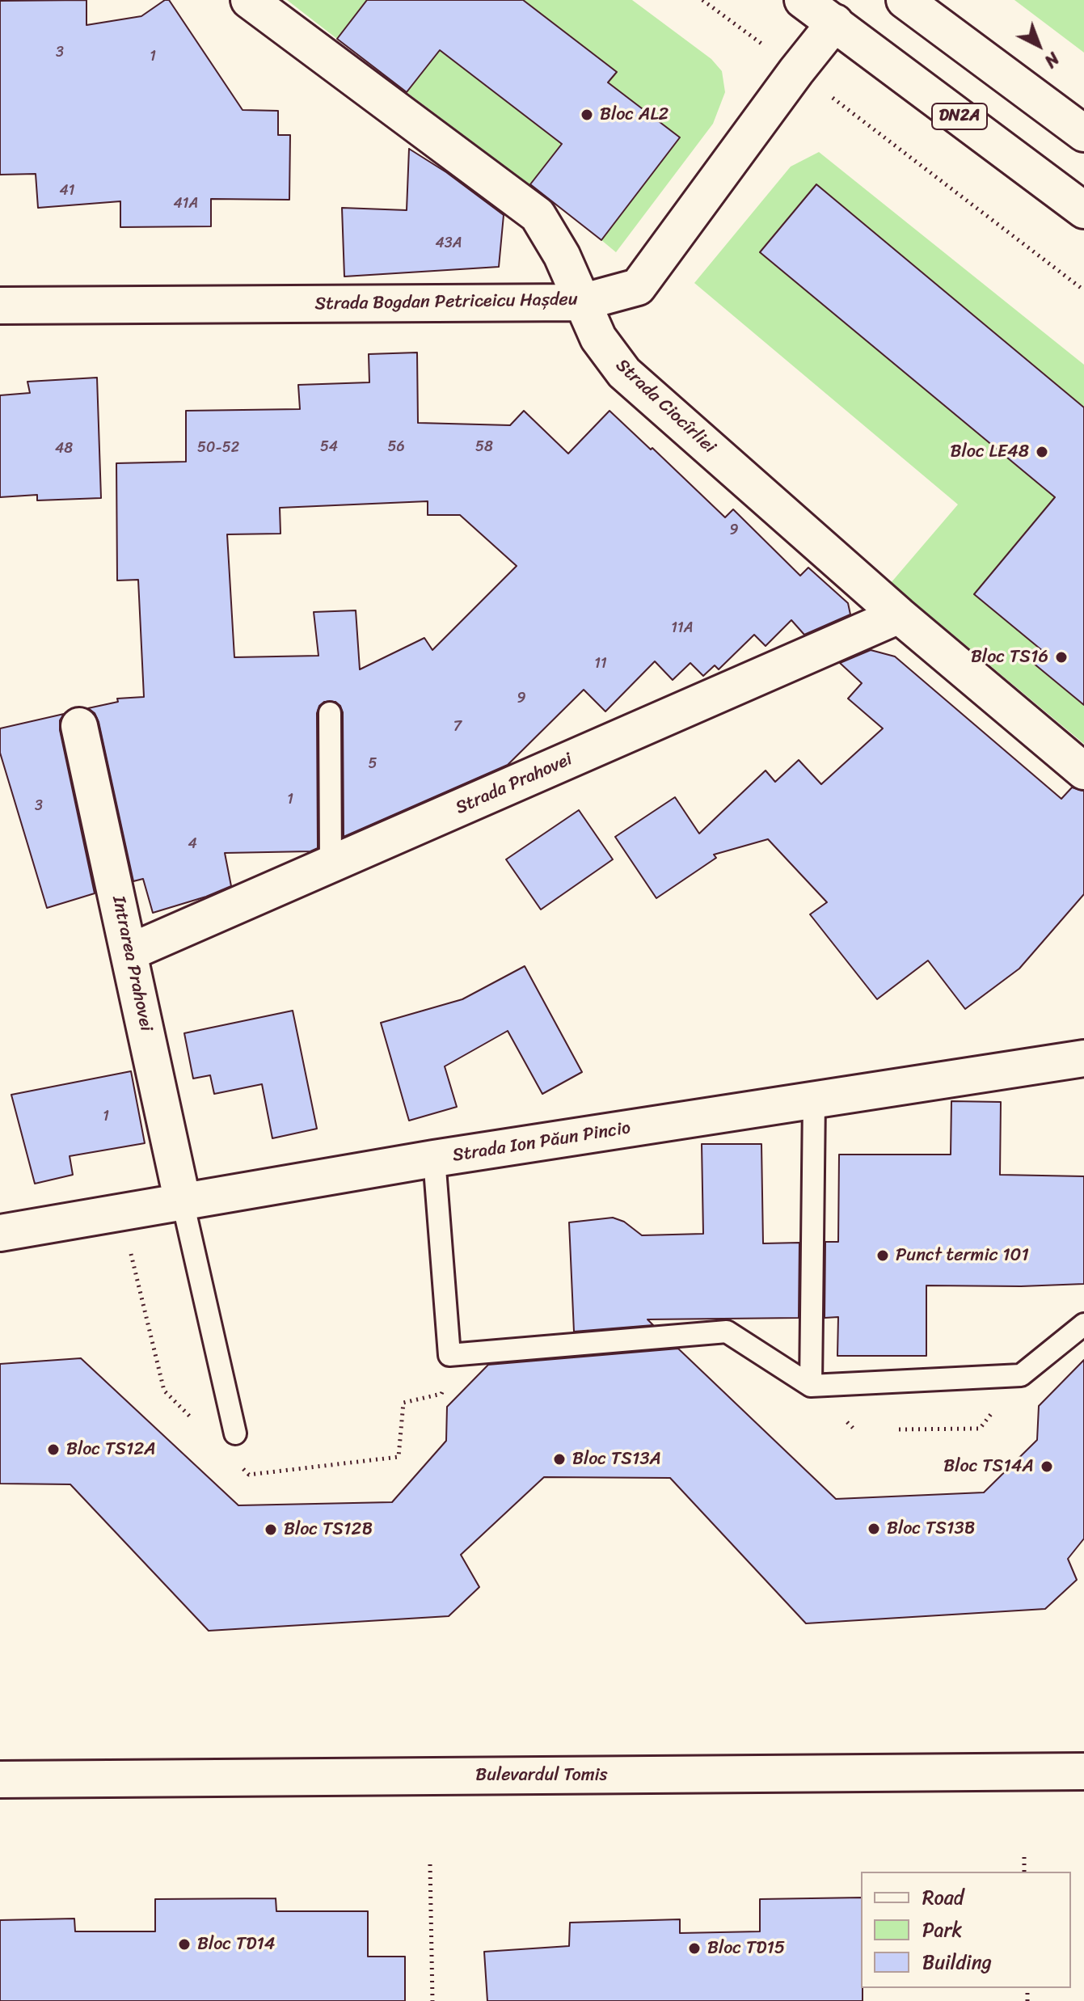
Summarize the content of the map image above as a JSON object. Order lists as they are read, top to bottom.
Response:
{
  "streets": {
    "street": [
      "DN2A",
      "Strada Bogdan Petriceicu Hașdeu",
      "Strada Ciocîrliei",
      "Strada Prahovei",
      "Intrarea Prahovei",
      "Strada Ion Păun Pincio",
      "Bulevardul Tomis"
    ]
  },
  "crossings": [
    ["DN2A", "Strada Bogdan Petriceicu Hașdeu"],
    ["Strada Bogdan Petriceicu Hașdeu", "Strada Ciocîrliei"],
    ["Strada Ciocîrliei", "Strada Prahovei"],
    ["Strada Prahovei", "Intrarea Prahovei"],
    ["Intrarea Prahovei", "Strada Ion Păun Pincio"]
  ],
  "places": [
    "Bloc AL2",
    "Bloc LE48",
    "Bloc TS16",
    "Punct termic 101",
    "Bloc TS12A",
    "Bloc TS13A",
    "Bloc TS14A",
    "Bloc TS13B",
    "Bloc TS12B",
    "Bloc TD14",
    "Bloc TD15"
  ],
  "house_numbers": [
    "3",
    "1",
    "41",
    "41A",
    "43A",
    "54",
    "56",
    "58",
    "50-52",
    "48",
    "9",
    "11A",
    "11",
    "9",
    "7",
    "5",
    "1",
    "3",
    "4",
    "1"
  ],
  "legend": ["Road", "Park", "Building"],
  "north": "bottom right"
}
